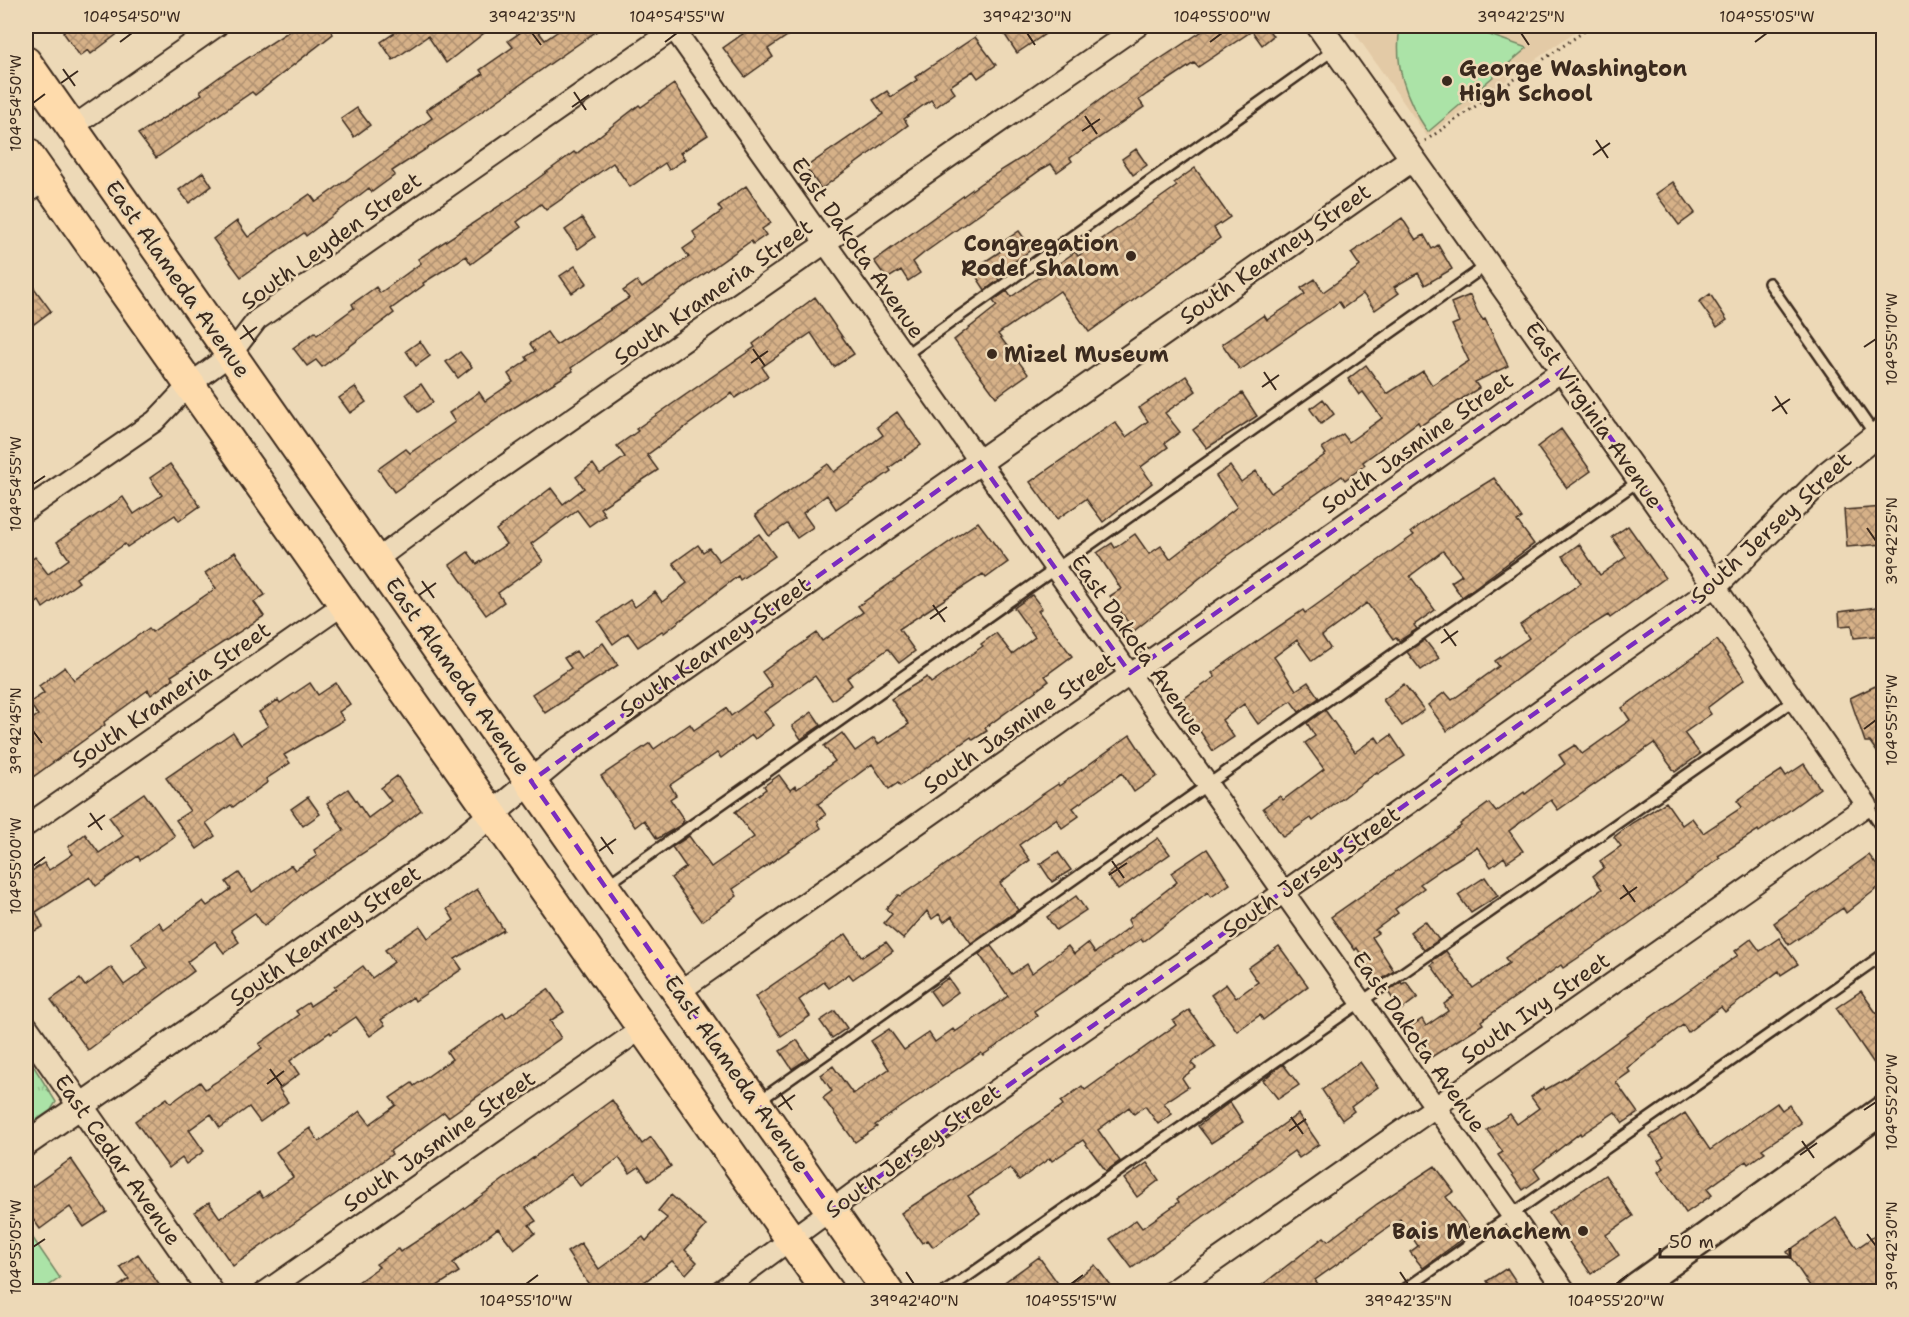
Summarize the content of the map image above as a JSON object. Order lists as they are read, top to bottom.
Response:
{
  "streets": {
    "main road": ["East Alameda Avenue"],
    "street": [
      "South Leyden Street",
      "East Dakota Avenue",
      "South Kearney Street",
      "South Krameria Street",
      "East Virginia Avenue",
      "South Jasmine Street",
      "South Jersey Street",
      "South Ivy Street",
      "East Cedar Avenue"
    ]
  },
  "crossings": [
    ["South Leyden Street", "East Dakota Avenue"],
    ["South Leyden Street", "East Alameda Avenue"],
    ["East Dakota Avenue", "South Kearney Street"],
    ["East Dakota Avenue", "South Krameria Street"],
    ["East Dakota Avenue", "South Jasmine Street"],
    ["East Dakota Avenue", "South Jersey Street"],
    ["East Dakota Avenue", "South Ivy Street"],
    ["South Kearney Street", "East Alameda Avenue"],
    ["South Kearney Street", "East Virginia Avenue"],
    ["South Kearney Street", "East Cedar Avenue"],
    ["East Alameda Avenue", "South Krameria Street"],
    ["East Alameda Avenue", "South Jasmine Street"],
    ["East Alameda Avenue", "South Jersey Street"],
    ["East Virginia Avenue", "South Jasmine Street"],
    ["East Virginia Avenue", "South Jersey Street"],
    ["East Virginia Avenue", "South Ivy Street"]
  ],
  "places": [
    "George Washington High School",
    "Congregation Rodef Shalom",
    "Mizel Museum",
    "Bais Menachem"
  ],
  "scale_bar": "50 m",
  "coordinates": [
    "104°54'50\"W",
    "39°42'35\"N",
    "104°54'55\"W",
    "39°42'30\"N",
    "104°55'00\"W",
    "39°42'25\"N",
    "104°55'05\"W",
    "104°55'10\"W",
    "104°55'15\"W",
    "39°42'45\"N",
    "104°55'20\"W",
    "39°42'40\"N"
  ]
}
